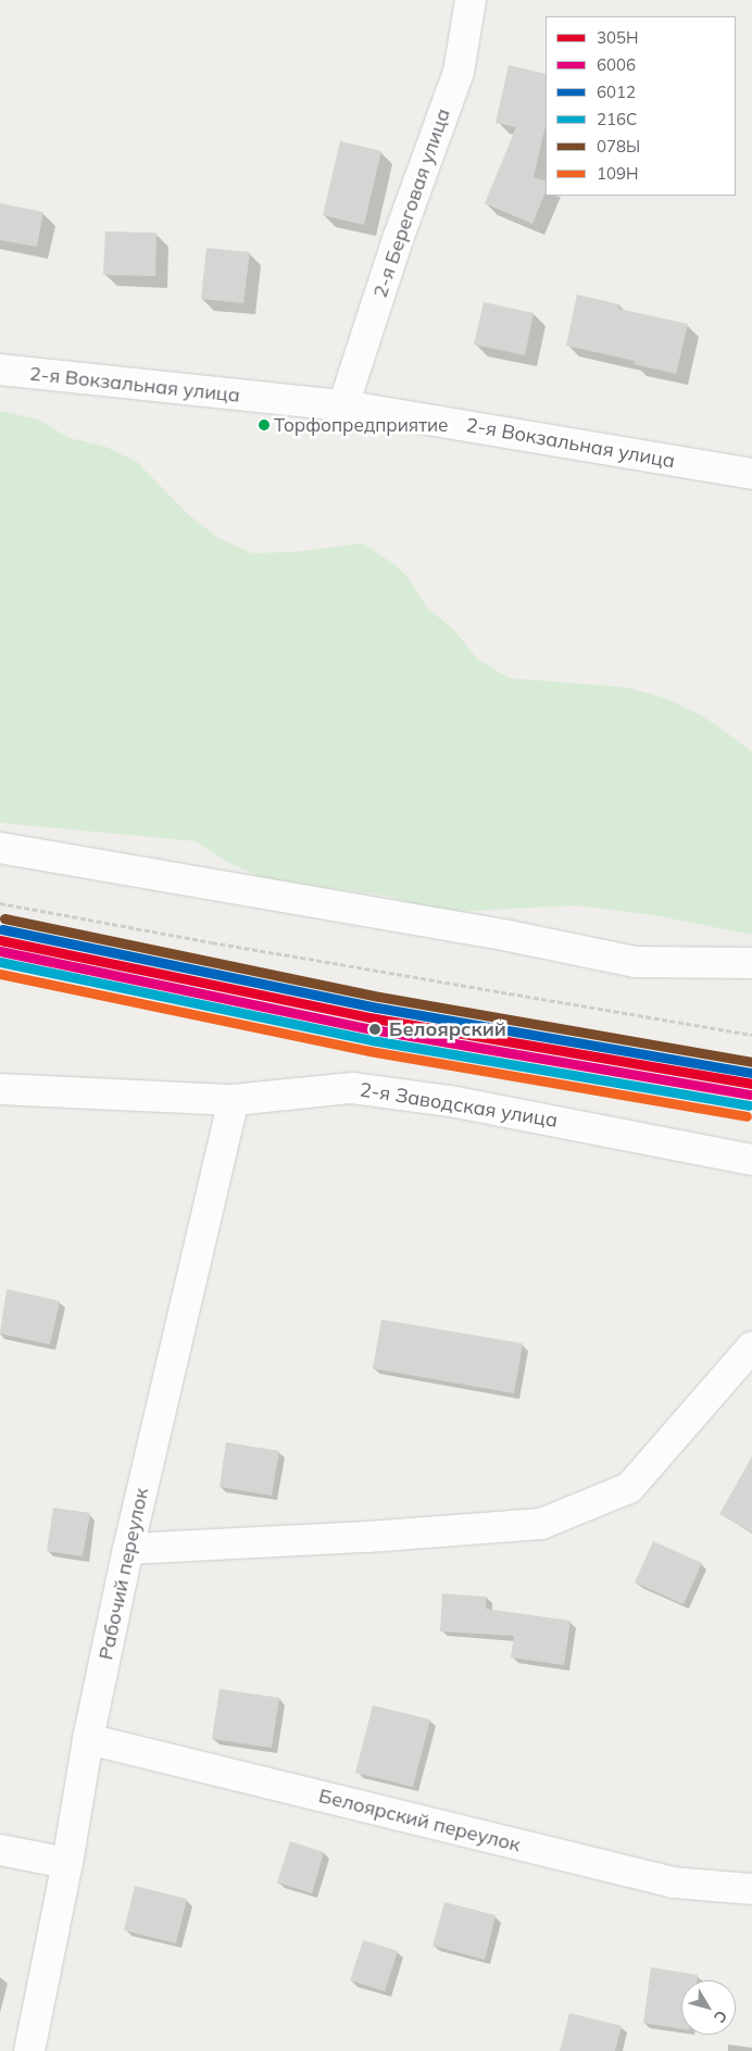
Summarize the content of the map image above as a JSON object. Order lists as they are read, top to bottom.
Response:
{
  "streets": {
    "street": [
      "2-я Береговая улица",
      "2-я Вокзальная улица",
      "2-я Заводская улица",
      "Рабочий переулок",
      "Белоярский переулок"
    ]
  },
  "crossings": [
    ["2-я Береговая улица", "2-я Вокзальная улица"],
    ["2-я Заводская улица", "Рабочий переулок"],
    ["Рабочий переулок", "Белоярский переулок"]
  ],
  "places": ["Торфопредприятие", "Белоярский"],
  "lines": [
    "transit line 078Ы",
    "transit line 6012",
    "transit line 305Н",
    "transit line 6006",
    "transit line 216С",
    "transit line 109Н"
  ],
  "legend": [
    "305Н",
    "6006",
    "6012",
    "216С",
    "078Ы",
    "109Н"
  ],
  "north": "bottom right"
}
